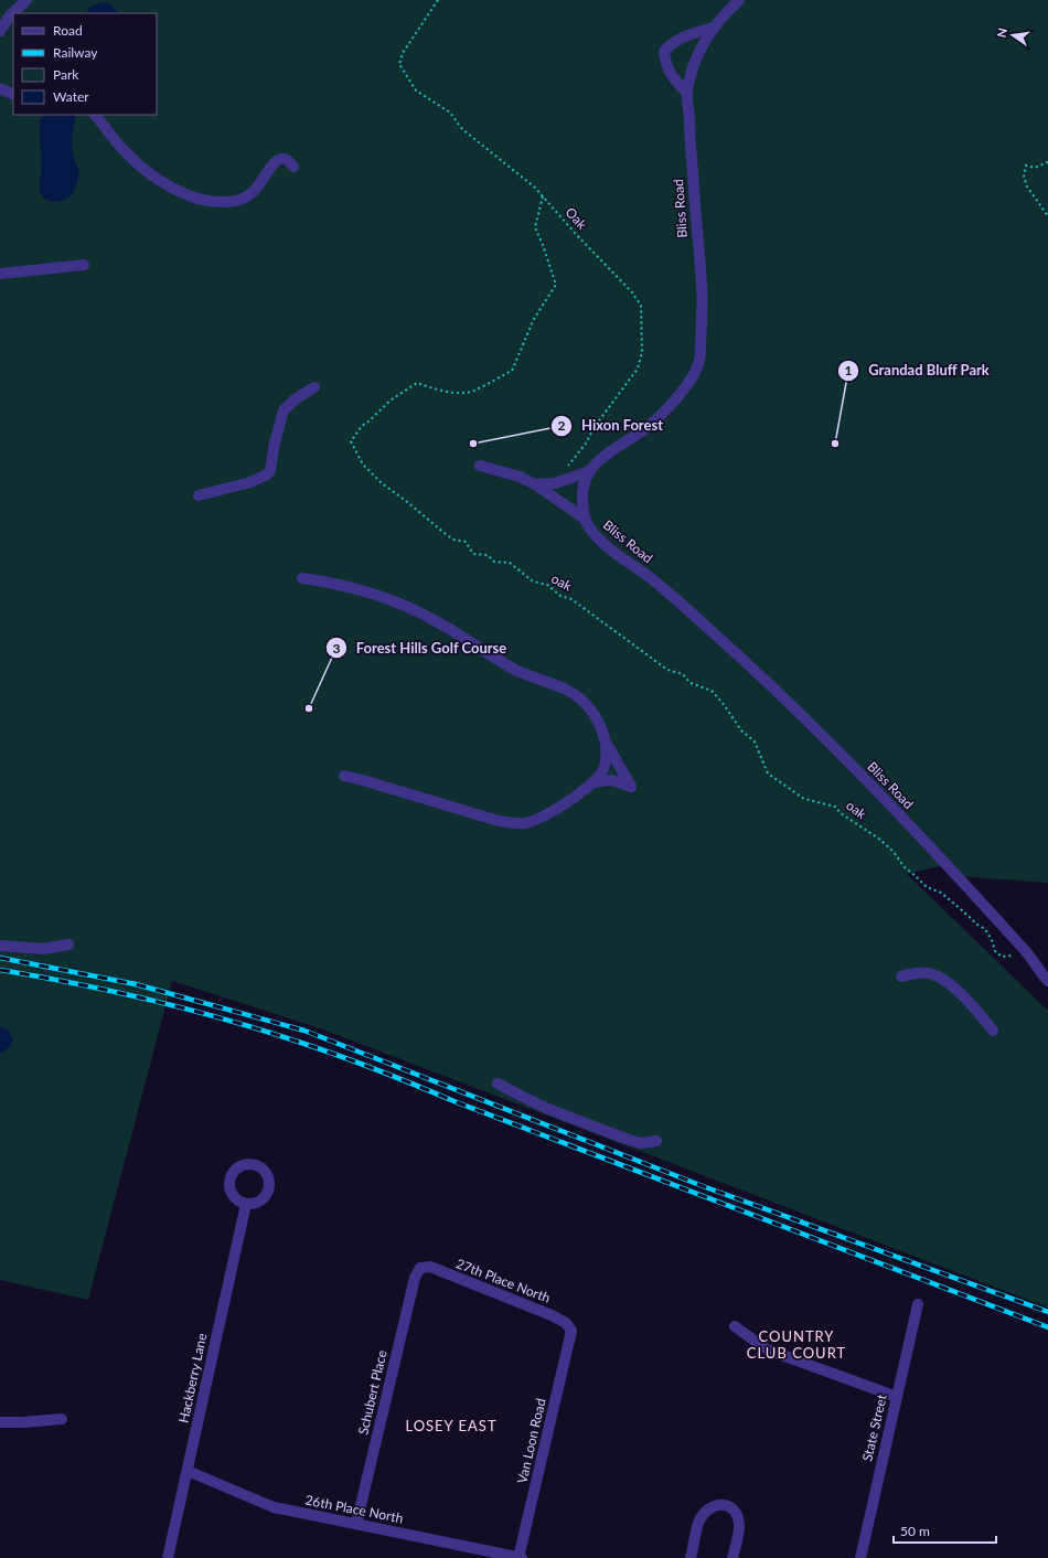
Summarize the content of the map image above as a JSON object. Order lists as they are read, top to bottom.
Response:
{
  "streets": {
    "street": [
      "Bliss Road",
      "27th Place North",
      "Hackberry Lane",
      "Schubert Place",
      "State Street",
      "Van Loon Road",
      "26th Place North"
    ],
    "path": ["Oak", "oak"]
  },
  "crossings": [
    ["Bliss Road", "oak"],
    ["Oak", "oak"],
    ["27th Place North", "Schubert Place"],
    ["27th Place North", "Van Loon Road"],
    ["Hackberry Lane", "26th Place North"],
    ["Schubert Place", "26th Place North"],
    ["Van Loon Road", "26th Place North"]
  ],
  "districts": ["COUNTRY CLUB COURT", "LOSEY EAST"],
  "places": ["Hixon Forest", "Grandad Bluff Park", "Forest Hills Golf Course"],
  "legend": [
    "Road",
    "Railway",
    "Park",
    "Water"
  ],
  "scale_bar": "50 m",
  "north": "left"
}
